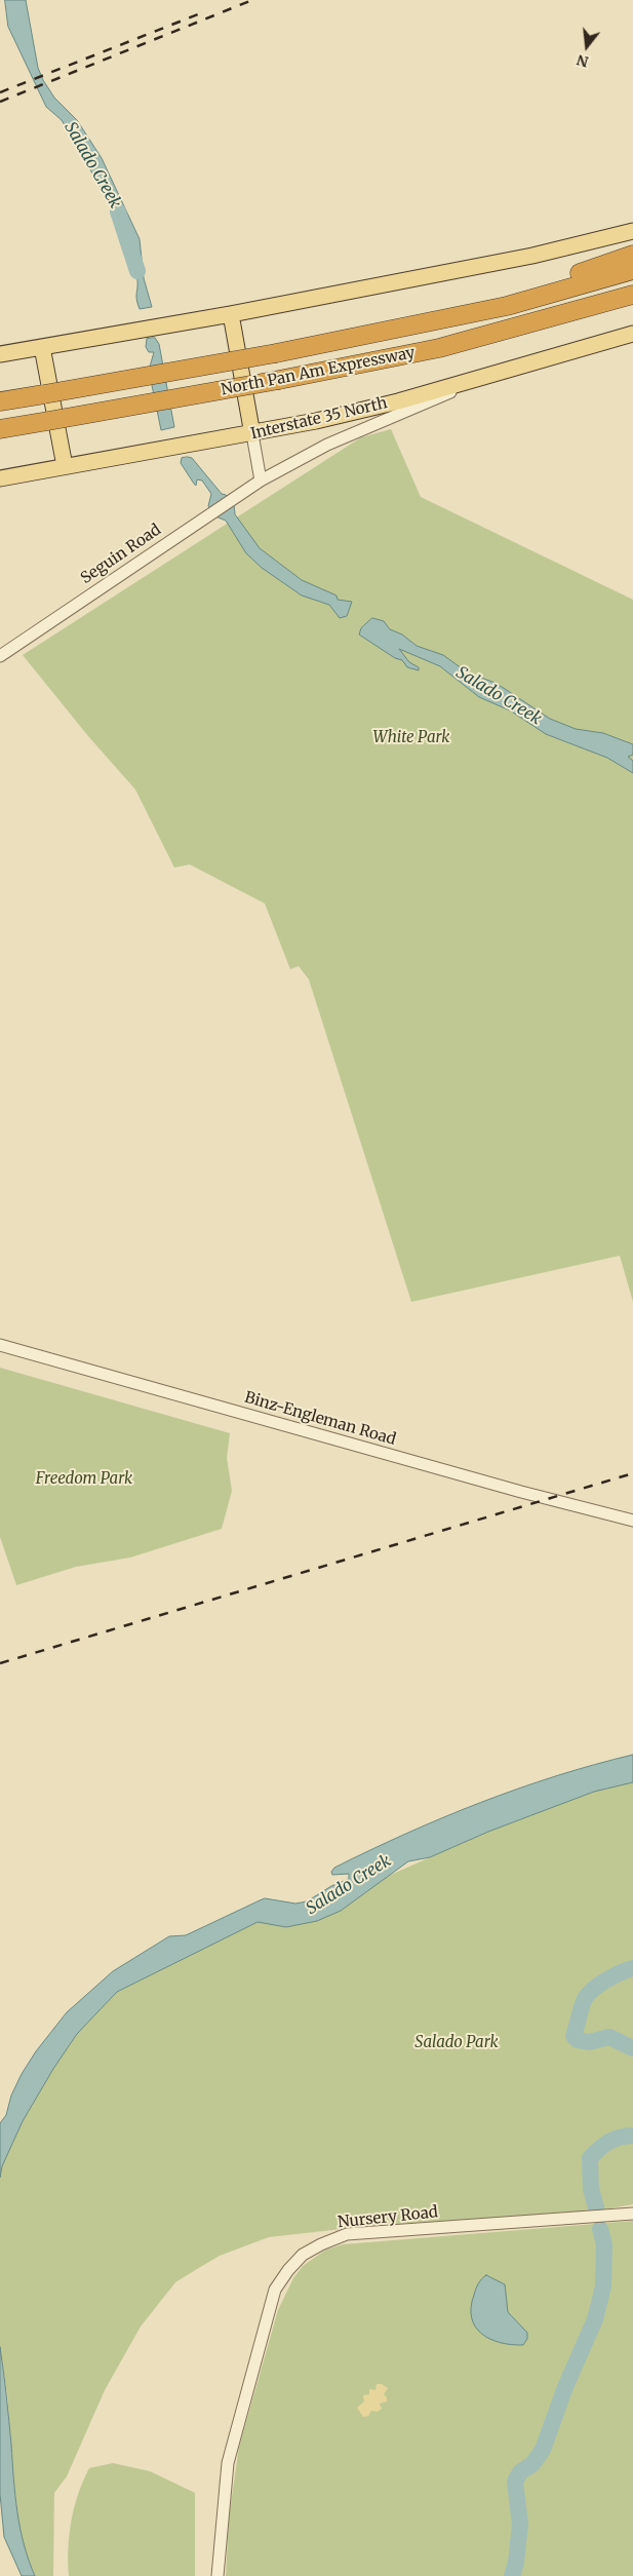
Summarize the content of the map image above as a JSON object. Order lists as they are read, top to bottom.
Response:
{
  "streets": {
    "highway": ["North Pan Am Expressway"],
    "main road": ["Interstate 35 North"],
    "street": ["Seguin Road", "Binz-Engleman Road", "Nursery Road"]
  },
  "crossings": [
    ["Interstate 35 North", "Seguin Road"]
  ],
  "water": ["Salado Creek"],
  "parks": ["White Park", "Freedom Park", "Salado Park"],
  "north": "bottom"
}
